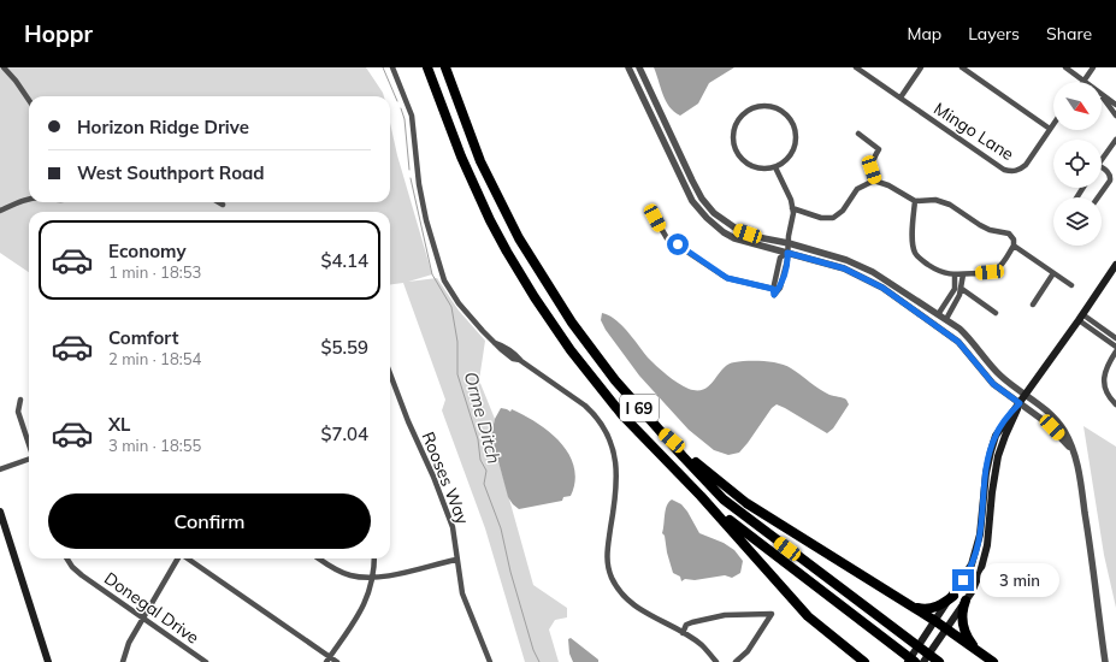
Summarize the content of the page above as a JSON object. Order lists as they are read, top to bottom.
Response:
{
  "streets": {
    "highway": ["I 69"],
    "street": ["Mingo Lane", "Rooses Way", "Donegal Drive"]
  },
  "water": ["Orme Ditch"],
  "north": "bottom right",
  "page": {
    "header": "Hoppr",
    "nav": ["Map", "Layers", "Share"],
    "banner": ["Horizon Ridge Drive", "West Southport Road"],
    "list": [
      {
        "name": "Economy",
        "note": "1 min · 18:53",
        "value": "$4.14"
      },
      {
        "name": "Comfort",
        "note": "2 min · 18:54",
        "value": "$5.59"
      },
      {
        "name": "XL",
        "note": "3 min · 18:55",
        "value": "$7.04"
      }
    ],
    "buttons": "Confirm",
    "bubble": "3 min"
  }
}
